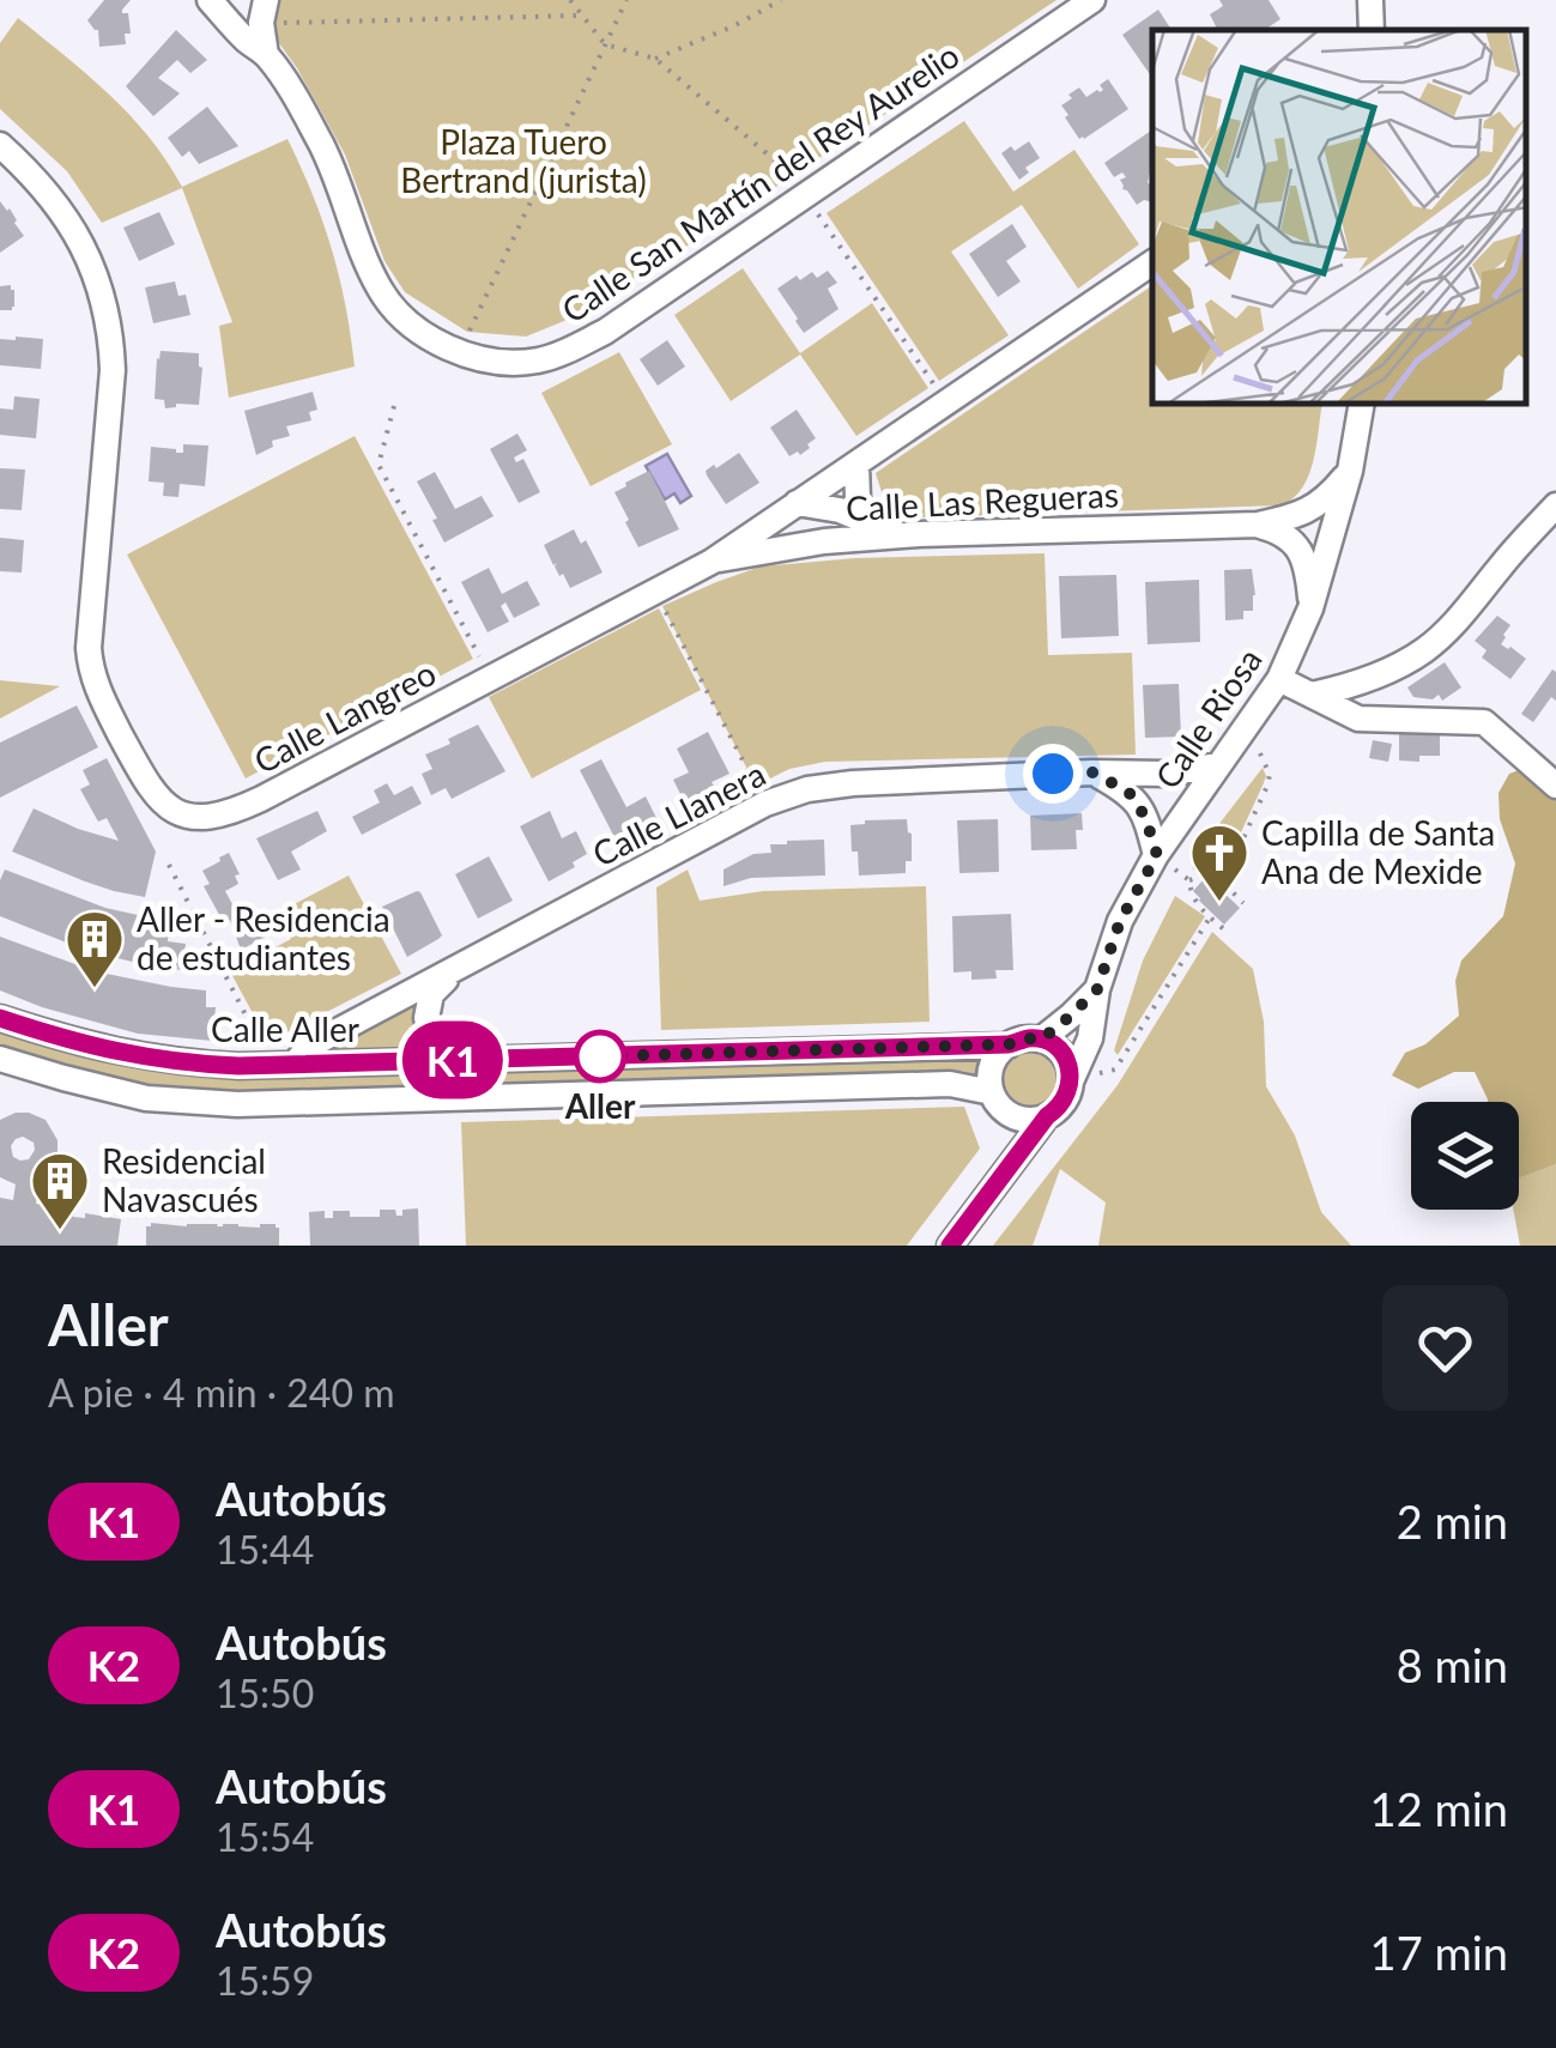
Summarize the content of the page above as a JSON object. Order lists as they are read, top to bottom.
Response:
{
  "streets": {
    "street": [
      "Calle San Martín del Rey Aurelio",
      "Calle Las Regueras",
      "Calle Langreo",
      "Calle Riosa",
      "Calle Llanera",
      "Calle Aller"
    ]
  },
  "crossings": [
    ["Calle Las Regueras", "Calle Langreo"],
    ["Calle Las Regueras", "Calle Riosa"],
    ["Calle Riosa", "Calle Llanera"],
    ["Calle Riosa", "Calle Aller"],
    ["Calle Llanera", "Calle Aller"]
  ],
  "parks": ["Plaza Tuero Bertrand (jurista)"],
  "places": {
    "church": ["Capilla de Santa Ana de Mexide"],
    "building": ["Aller - Residencia de estudiantes", "Residencial Navascués"],
    "other": ["Aller"]
  },
  "lines": ["bus line K1"],
  "page": {
    "on_map": "K1",
    "heading": ["Aller", "A pie · 4 min · 240 m"],
    "list": [
      {
        "mark": "K1",
        "name": "Autobús",
        "note": "15:44",
        "value": "2 min"
      },
      {
        "mark": "K2",
        "name": "Autobús",
        "note": "15:50",
        "value": "8 min"
      },
      {
        "mark": "K1",
        "name": "Autobús",
        "note": "15:54",
        "value": "12 min"
      },
      {
        "mark": "K2",
        "name": "Autobús",
        "note": "15:59",
        "value": "17 min"
      }
    ]
  }
}
